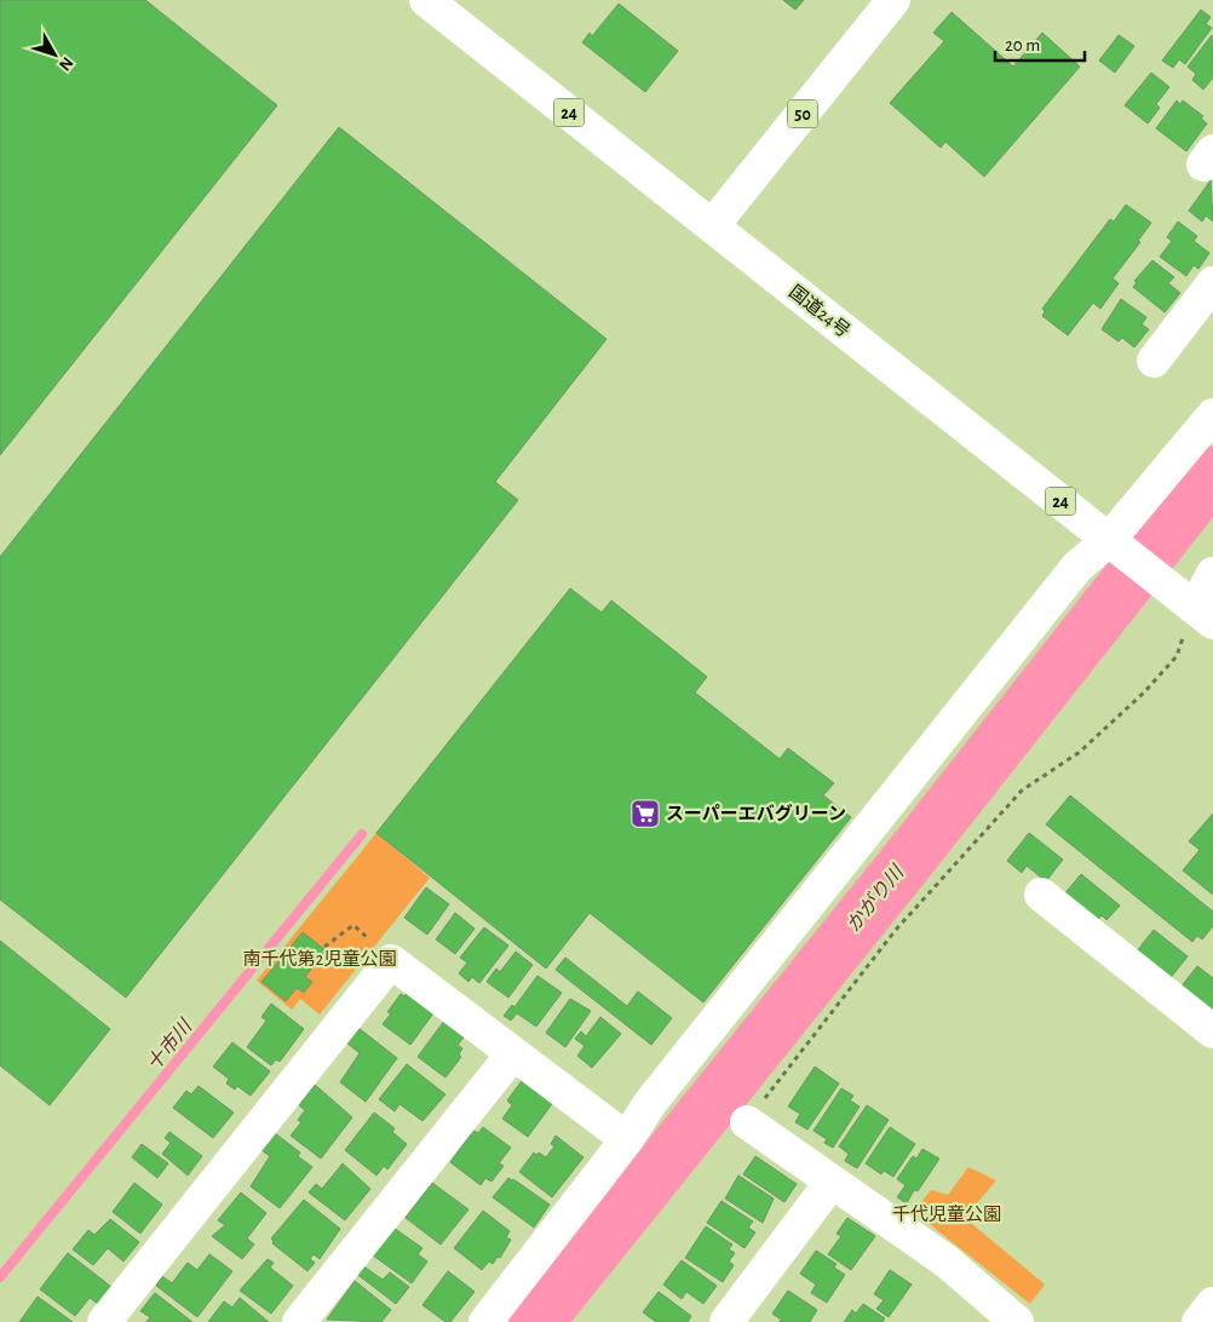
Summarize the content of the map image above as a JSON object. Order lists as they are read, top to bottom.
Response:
{
  "streets": {
    "main road": ["24", "50", "国道24号"]
  },
  "crossings": [
    ["50", "国道24号"]
  ],
  "water": ["かがり川", "十市川"],
  "parks": ["南千代第2児童公園", "千代児童公園"],
  "places": {
    "supermarket": ["スーパーエバグリーン"]
  },
  "scale_bar": "20 m",
  "north": "bottom right"
}
